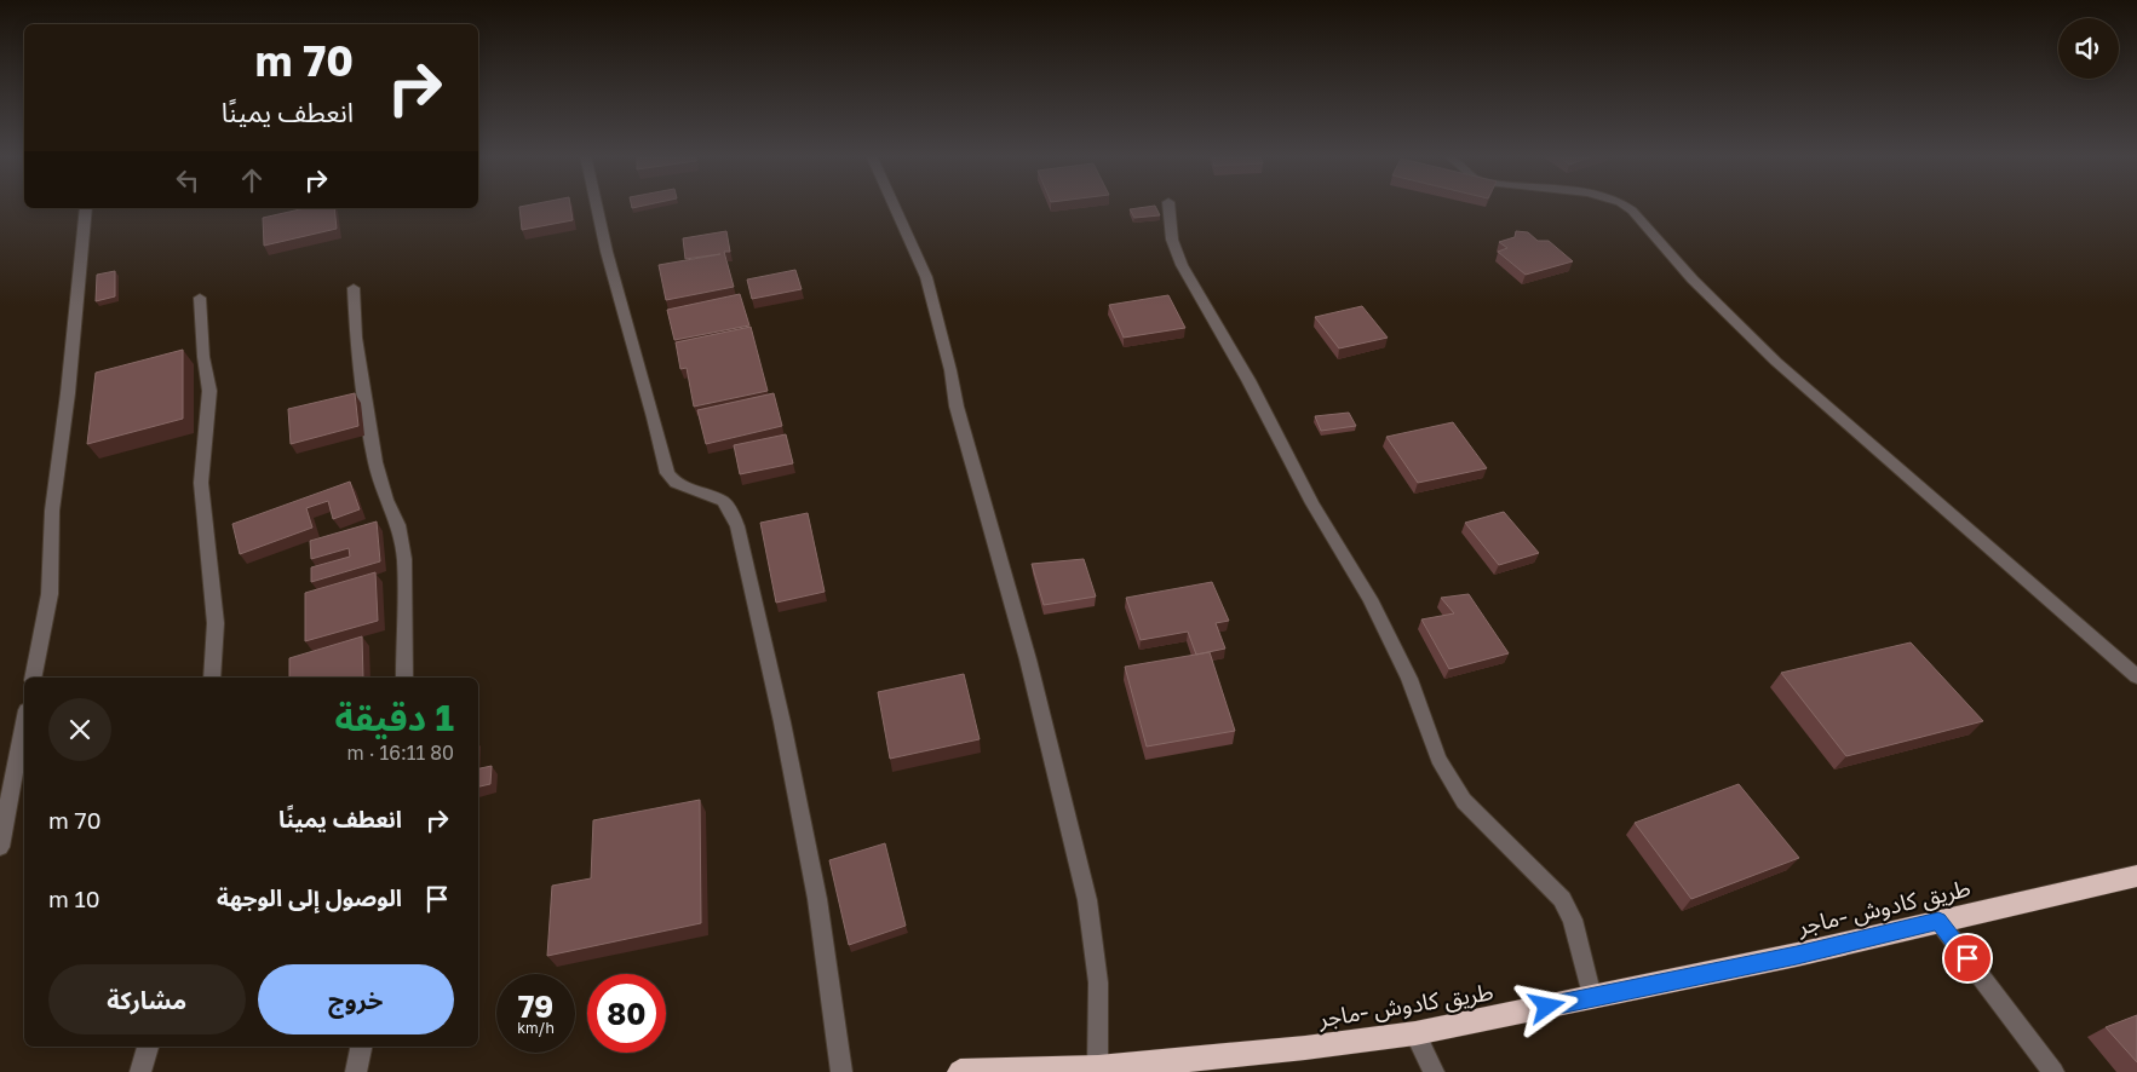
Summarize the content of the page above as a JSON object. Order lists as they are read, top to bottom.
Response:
{
  "streets": {
    "highway": ["طريق كادوش -ماجر"]
  },
  "page": {
    "turn": ["70 m", "انعطف يمينًا"],
    "heading": ["1 دقيقة", "80 m · 16:11"],
    "list": [
      {
        "name": "انعطف يمينًا",
        "value": "70 m"
      },
      {
        "name": "الوصول إلى الوجهة",
        "value": "10 m"
      }
    ],
    "buttons": ["خروج", "مشاركة"],
    "speed": "79 km/h",
    "limit": "80"
  }
}
